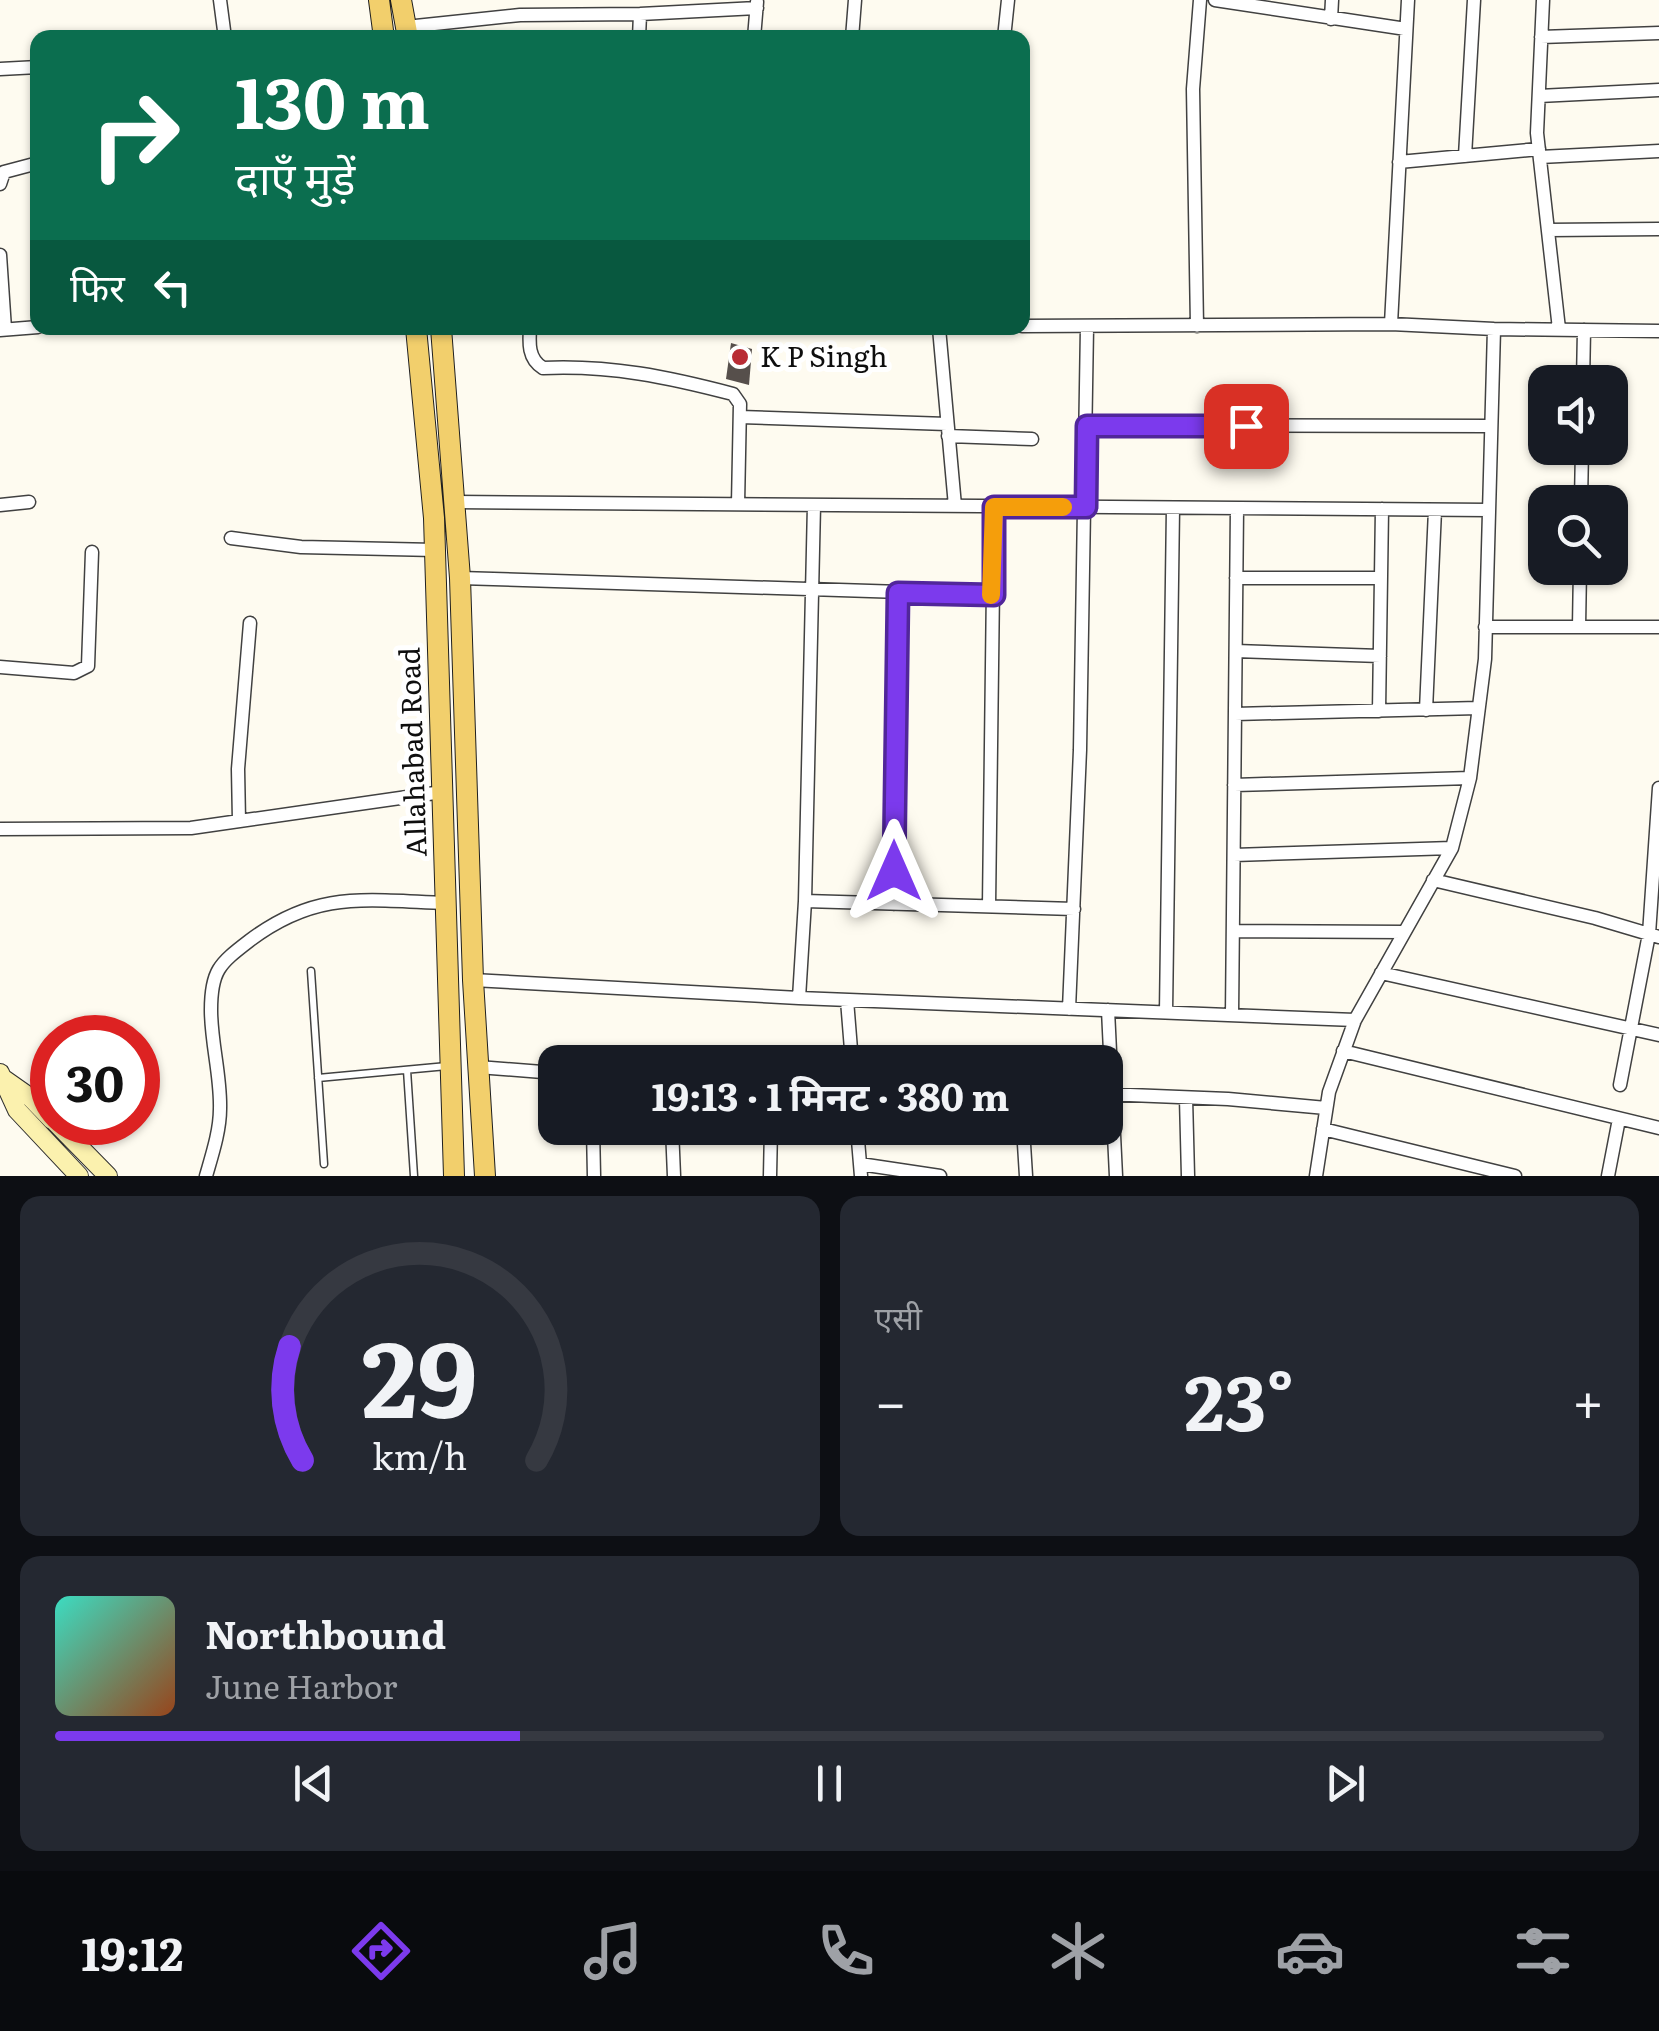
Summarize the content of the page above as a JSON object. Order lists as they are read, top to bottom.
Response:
{
  "streets": {
    "main road": ["Allahabad Road"]
  },
  "places": ["K P Singh"],
  "page": {
    "turn": ["130 m", "दाएँ मुड़ें"],
    "then": "फिर",
    "limit": "30",
    "trip": "19:13 · 1 मिनट · 380 m",
    "tile": "एसी",
    "heat": ["−", "23°", "+"],
    "song": ["Northbound", "June Harbor"],
    "tabs": "19:12",
    "gauge": ["29", "km/h"]
  }
}
